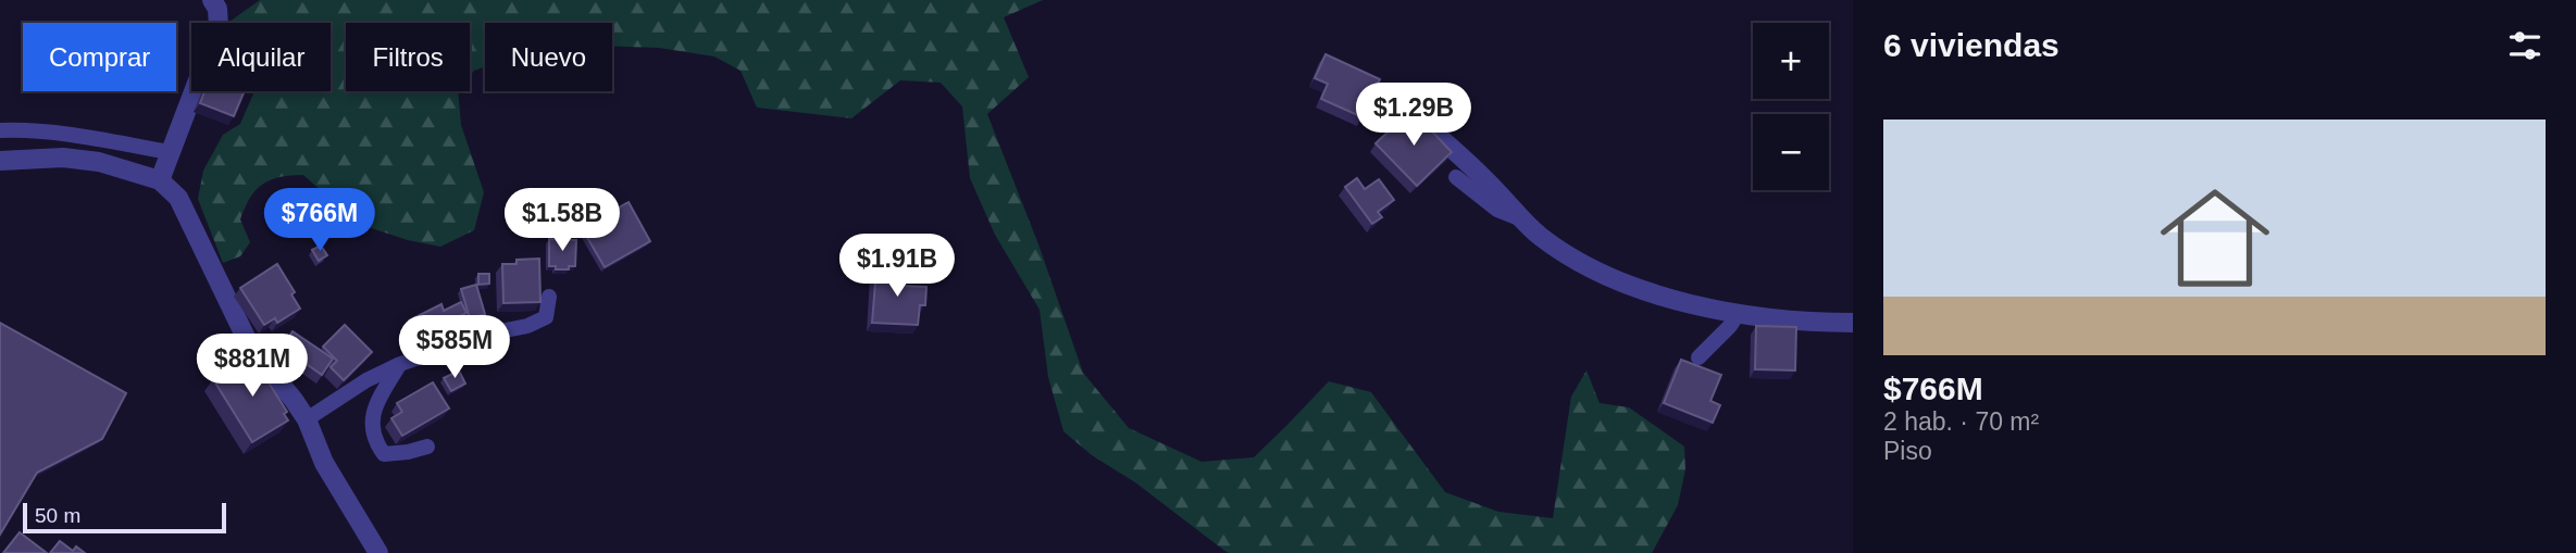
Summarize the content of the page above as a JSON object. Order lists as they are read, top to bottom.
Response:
{
  "scale_bar": "50 m",
  "page": {
    "heading": "6 viviendas",
    "map_buttons": ["+", "−"],
    "chip": [
      "Comprar",
      "Alquilar",
      "Filtros",
      "Nuevo"
    ],
    "price": [
      "$1.29B",
      "$766M",
      "$1.58B",
      "$1.91B",
      "$585M",
      "$881M"
    ],
    "list": [
      {
        "name": "$766M",
        "note": "2 hab. · 70 m² · Piso"
      }
    ],
    "scale": "50 m"
  }
}
